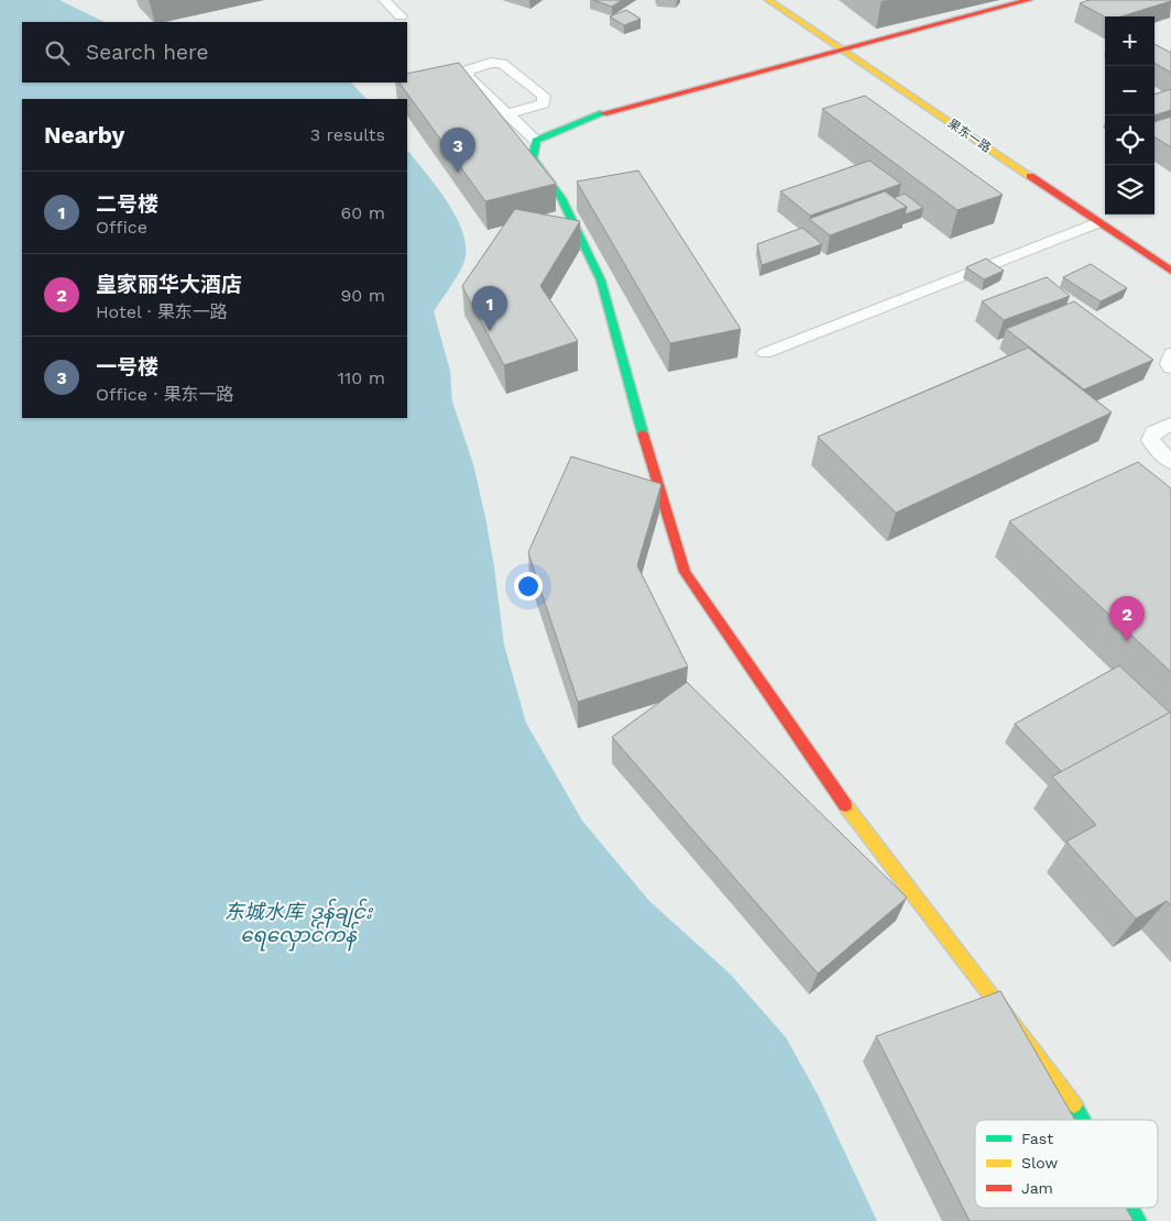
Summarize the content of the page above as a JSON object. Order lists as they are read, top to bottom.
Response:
{
  "streets": {
    "street": ["果东一路"]
  },
  "water": ["东城水库 ဒွန်ချင်း ရေလှောင်ကန်"],
  "legend": ["Fast", "Slow", "Jam"],
  "page": {
    "map_buttons": ["+", "−"],
    "search": "Search here",
    "heading": ["Nearby", "3 results"],
    "pins": ["3", "1", "2"],
    "list": [
      {
        "mark": "1",
        "name": "二号楼",
        "note": "Office",
        "value": "60 m"
      },
      {
        "mark": "2",
        "name": "皇家丽华大酒店",
        "note": "Hotel · 果东一路",
        "value": "90 m"
      },
      {
        "mark": "3",
        "name": "一号楼",
        "note": "Office · 果东一路",
        "value": "110 m"
      }
    ]
  }
}
